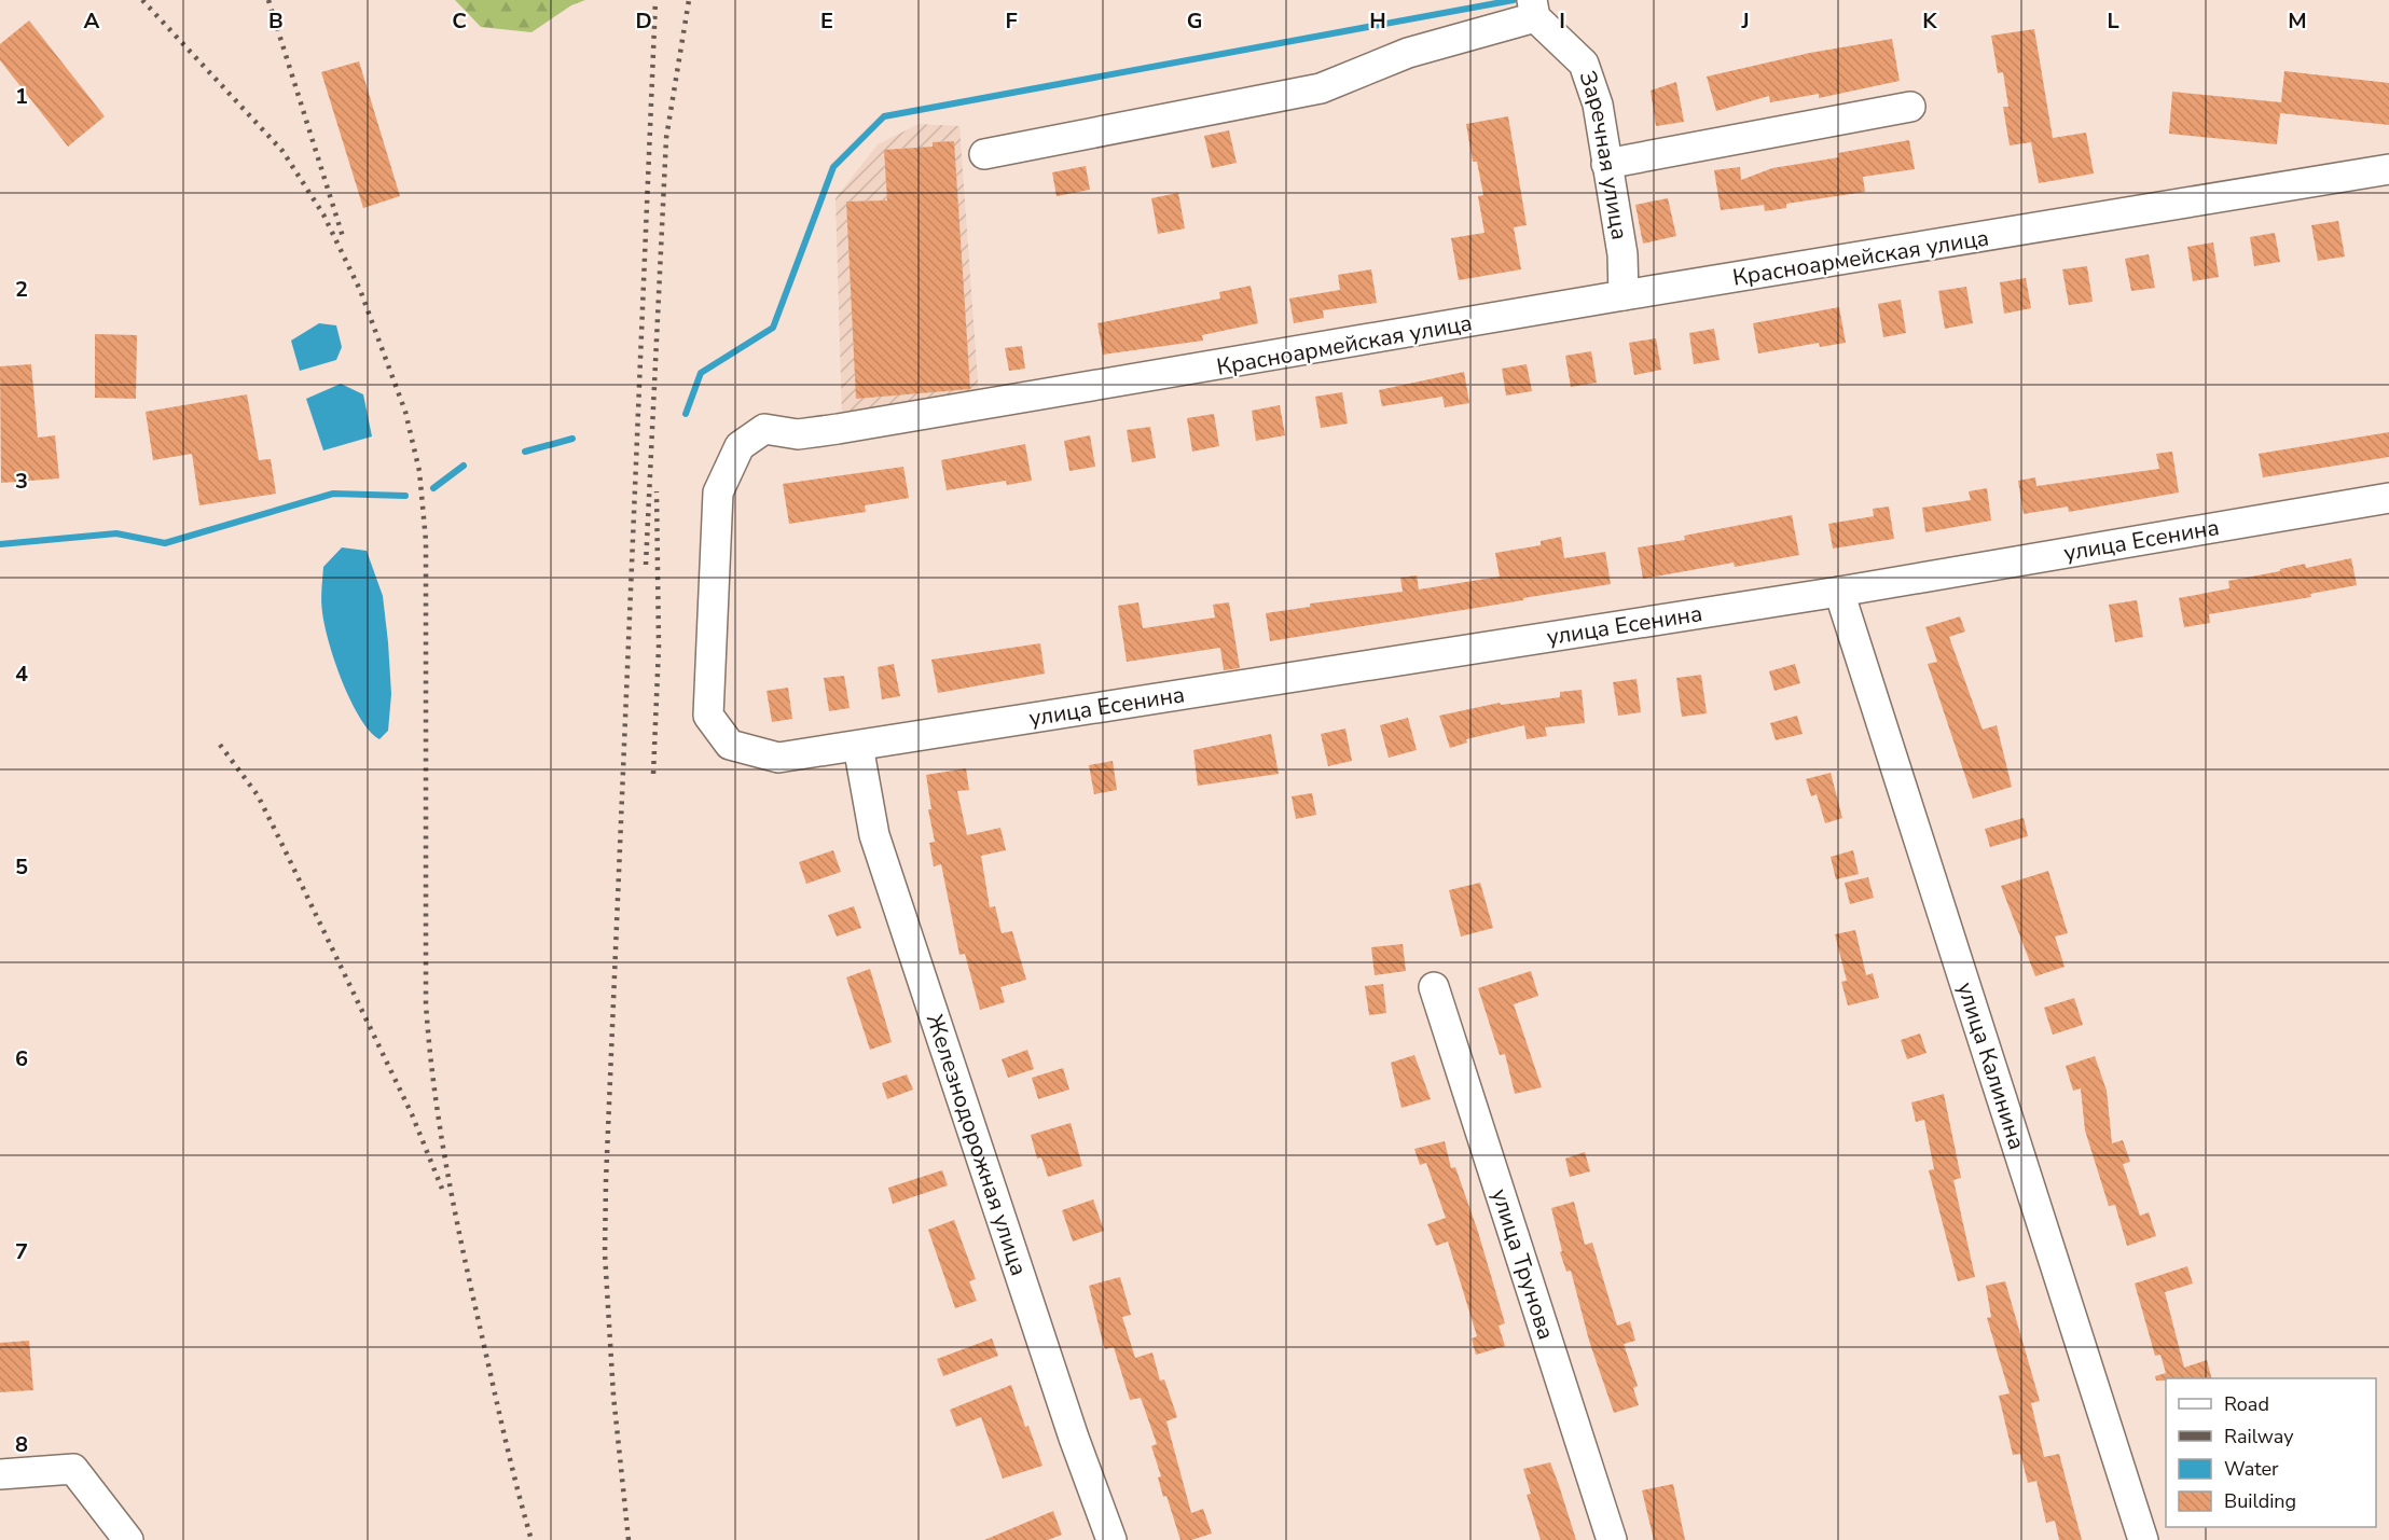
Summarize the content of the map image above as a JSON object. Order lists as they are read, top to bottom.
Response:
{
  "streets": {
    "street": [
      "Заречная улица",
      "Красноармейская улица",
      "улица Есенина",
      "улица Калинина",
      "Железнодорожная улица",
      "улица Трунова"
    ]
  },
  "crossings": [
    ["Заречная улица", "Красноармейская улица"],
    ["Красноармейская улица", "улица Есенина"],
    ["Красноармейская улица", "Железнодорожная улица"],
    ["улица Есенина", "улица Калинина"],
    ["улица Есенина", "Железнодорожная улица"]
  ],
  "legend": [
    "Road",
    "Railway",
    "Water",
    "Building"
  ],
  "grid": {
    "columns": [
      "A",
      "B",
      "C",
      "D",
      "E",
      "F",
      "G",
      "H",
      "I",
      "J",
      "K",
      "L",
      "M"
    ],
    "rows": [
      "1",
      "2",
      "3",
      "4",
      "5",
      "6",
      "7",
      "8"
    ]
  }
}
